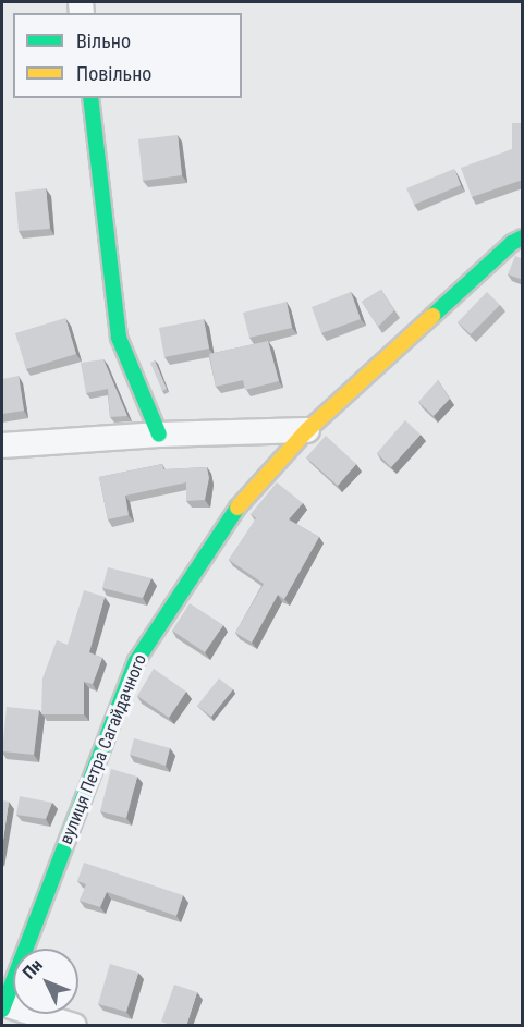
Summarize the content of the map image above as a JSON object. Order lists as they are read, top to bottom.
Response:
{
  "streets": {
    "street": ["вулиця Петра Сагайдачного"]
  },
  "legend": ["Вільно", "Повільно"],
  "north": "top left"
}
